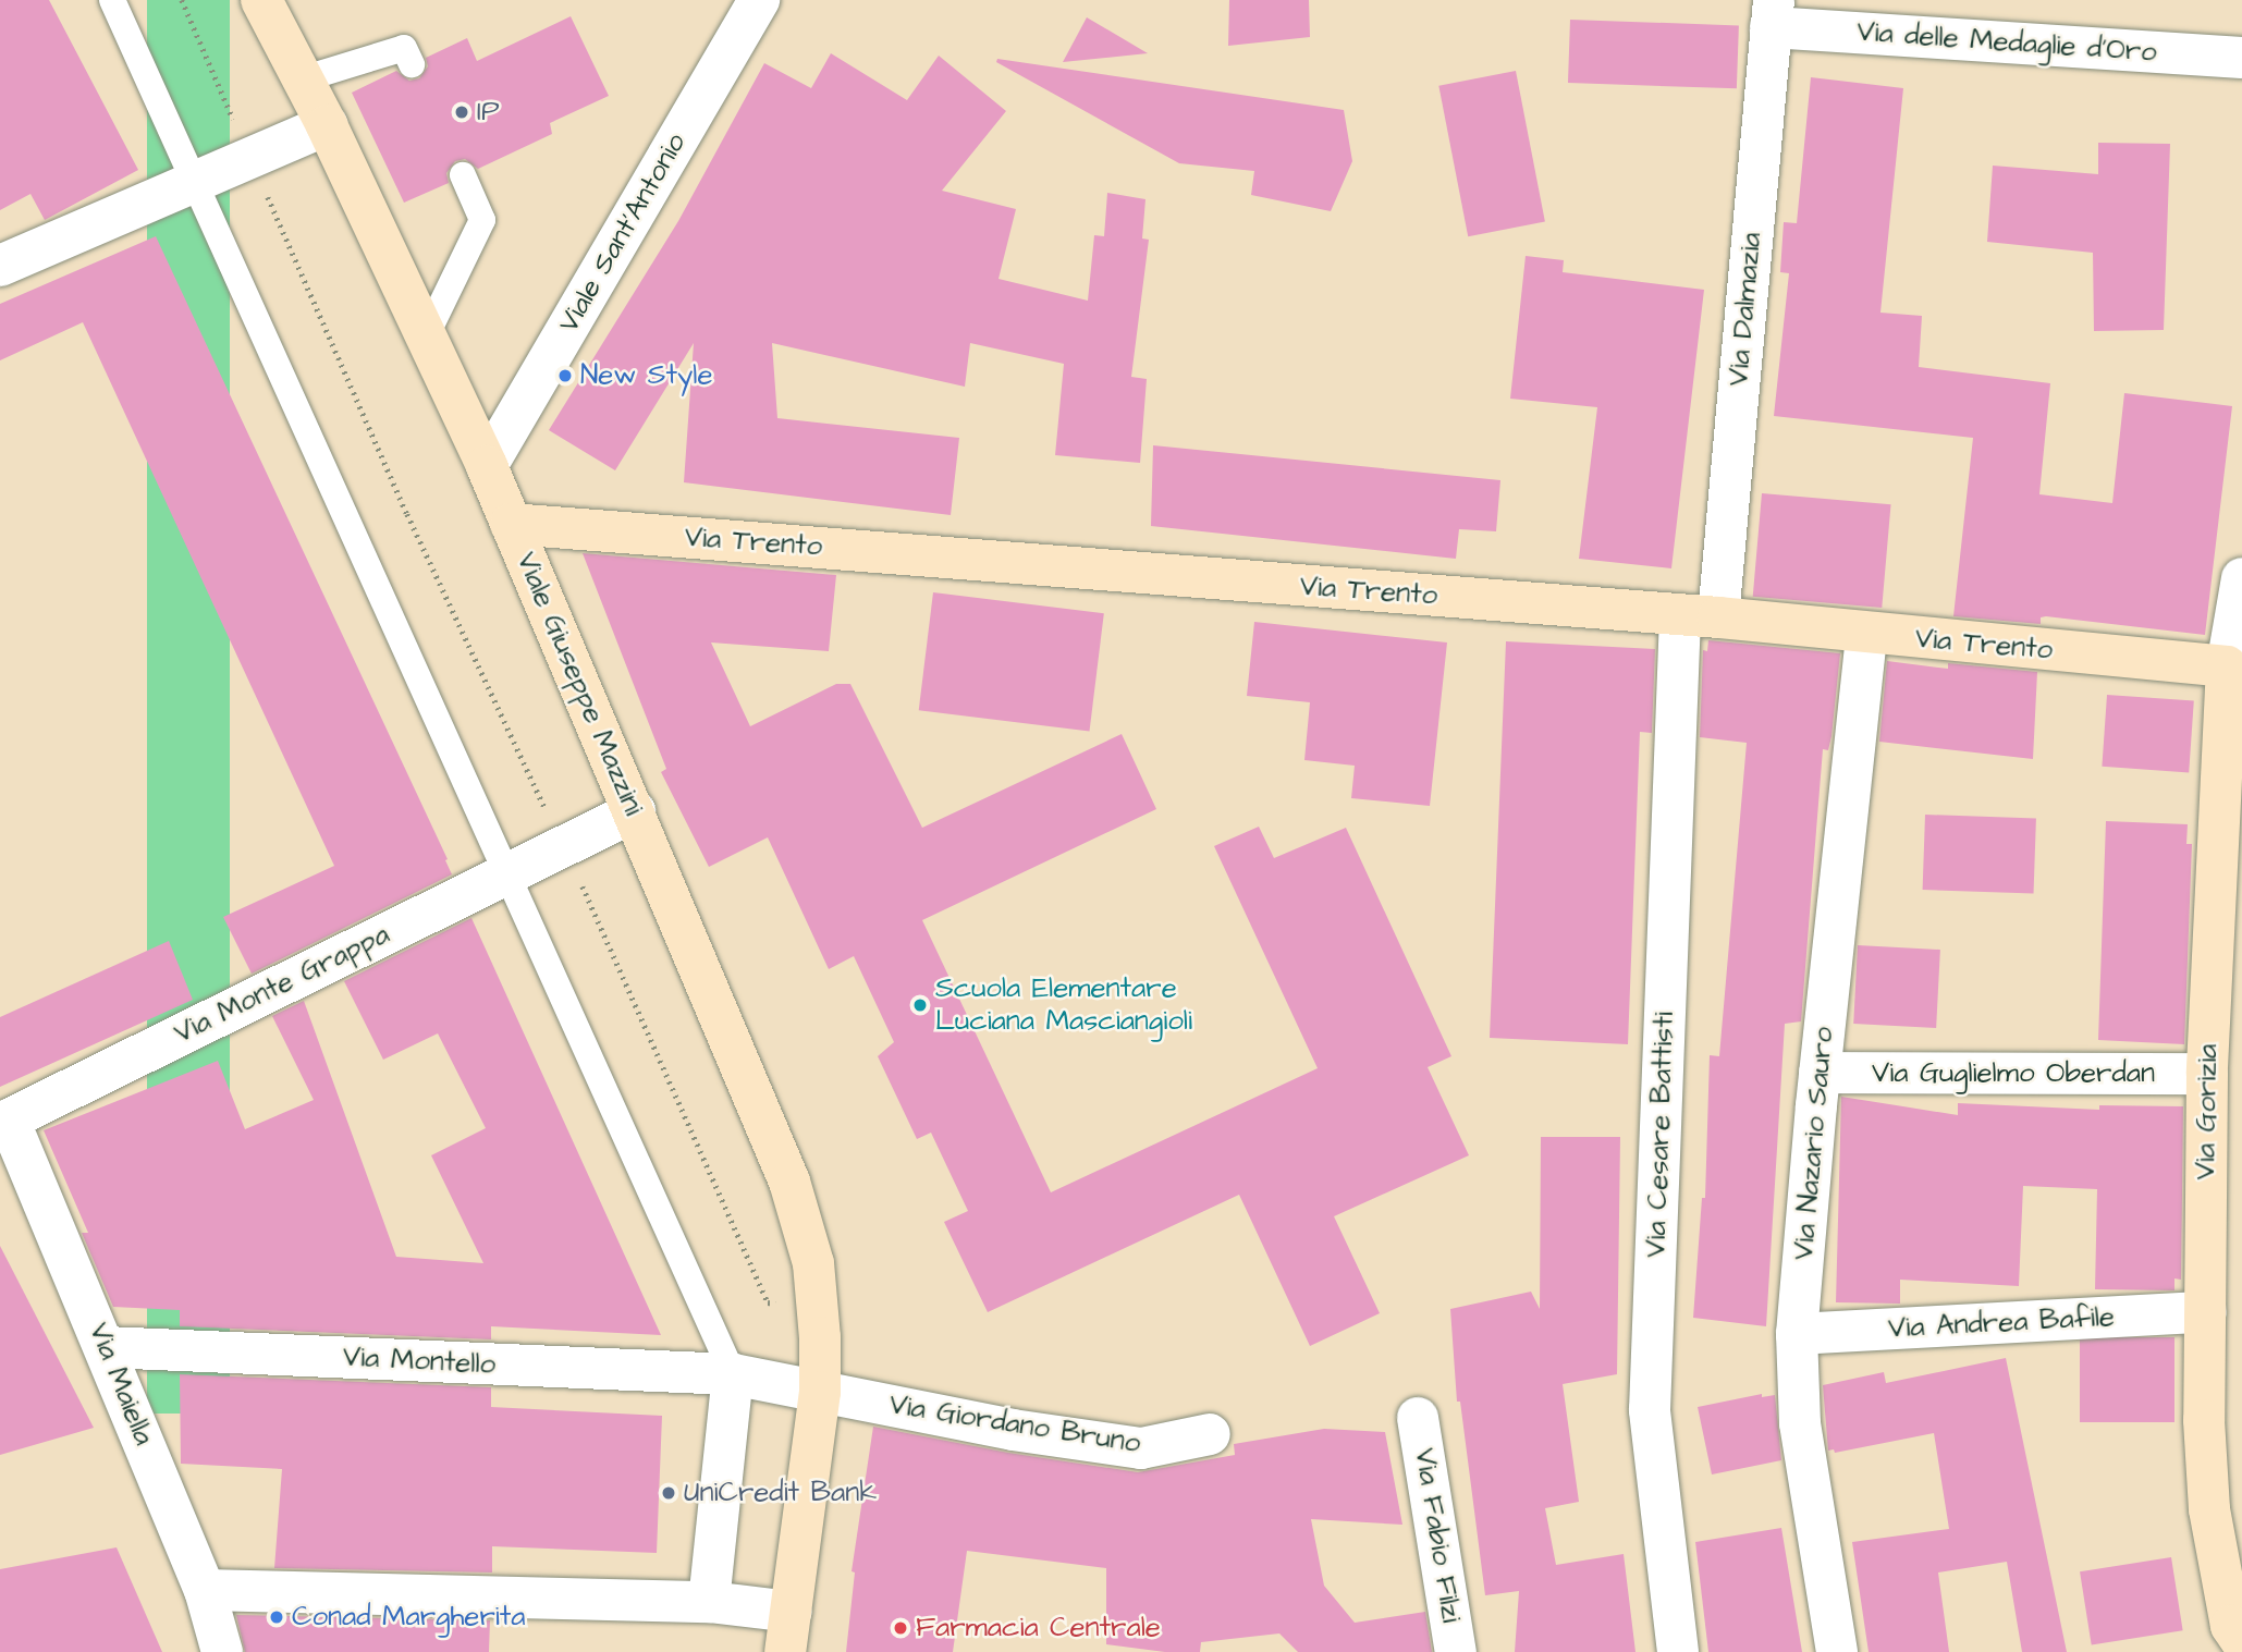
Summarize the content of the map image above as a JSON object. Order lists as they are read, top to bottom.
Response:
{
  "streets": {
    "street": [
      "Via delle Medaglie d'Oro",
      "Viale Sant'Antonio",
      "Via Dalmazia",
      "Via Trento",
      "Viale Giuseppe Mazzini",
      "Via Monte Grappa",
      "Via Guglielmo Oberdan",
      "Via Gorizia",
      "Via Cesare Battisti",
      "Via Nazario Sauro",
      "Via Andrea Bafile",
      "Via Montello",
      "Via Maiella",
      "Via Giordano Bruno",
      "Via Fabio Filzi"
    ]
  },
  "crossings": [
    ["Via delle Medaglie d'Oro", "Via Dalmazia"],
    ["Viale Sant'Antonio", "Viale Giuseppe Mazzini"],
    ["Via Dalmazia", "Via Trento"],
    ["Via Dalmazia", "Via Cesare Battisti"],
    ["Via Trento", "Viale Giuseppe Mazzini"],
    ["Via Trento", "Via Gorizia"],
    ["Via Trento", "Via Cesare Battisti"],
    ["Via Trento", "Via Nazario Sauro"],
    ["Viale Giuseppe Mazzini", "Via Monte Grappa"],
    ["Viale Giuseppe Mazzini", "Via Montello"],
    ["Viale Giuseppe Mazzini", "Via Giordano Bruno"],
    ["Via Monte Grappa", "Via Maiella"],
    ["Via Guglielmo Oberdan", "Via Gorizia"],
    ["Via Guglielmo Oberdan", "Via Nazario Sauro"],
    ["Via Gorizia", "Via Andrea Bafile"],
    ["Via Nazario Sauro", "Via Andrea Bafile"],
    ["Via Montello", "Via Maiella"],
    ["Via Montello", "Via Giordano Bruno"]
  ],
  "places": [
    "IP",
    "New Style",
    "Scuola Elementare Luciana Masciangioli",
    "UniCredit Bank",
    "Conad Margherita",
    "Farmacia Centrale"
  ]
}
